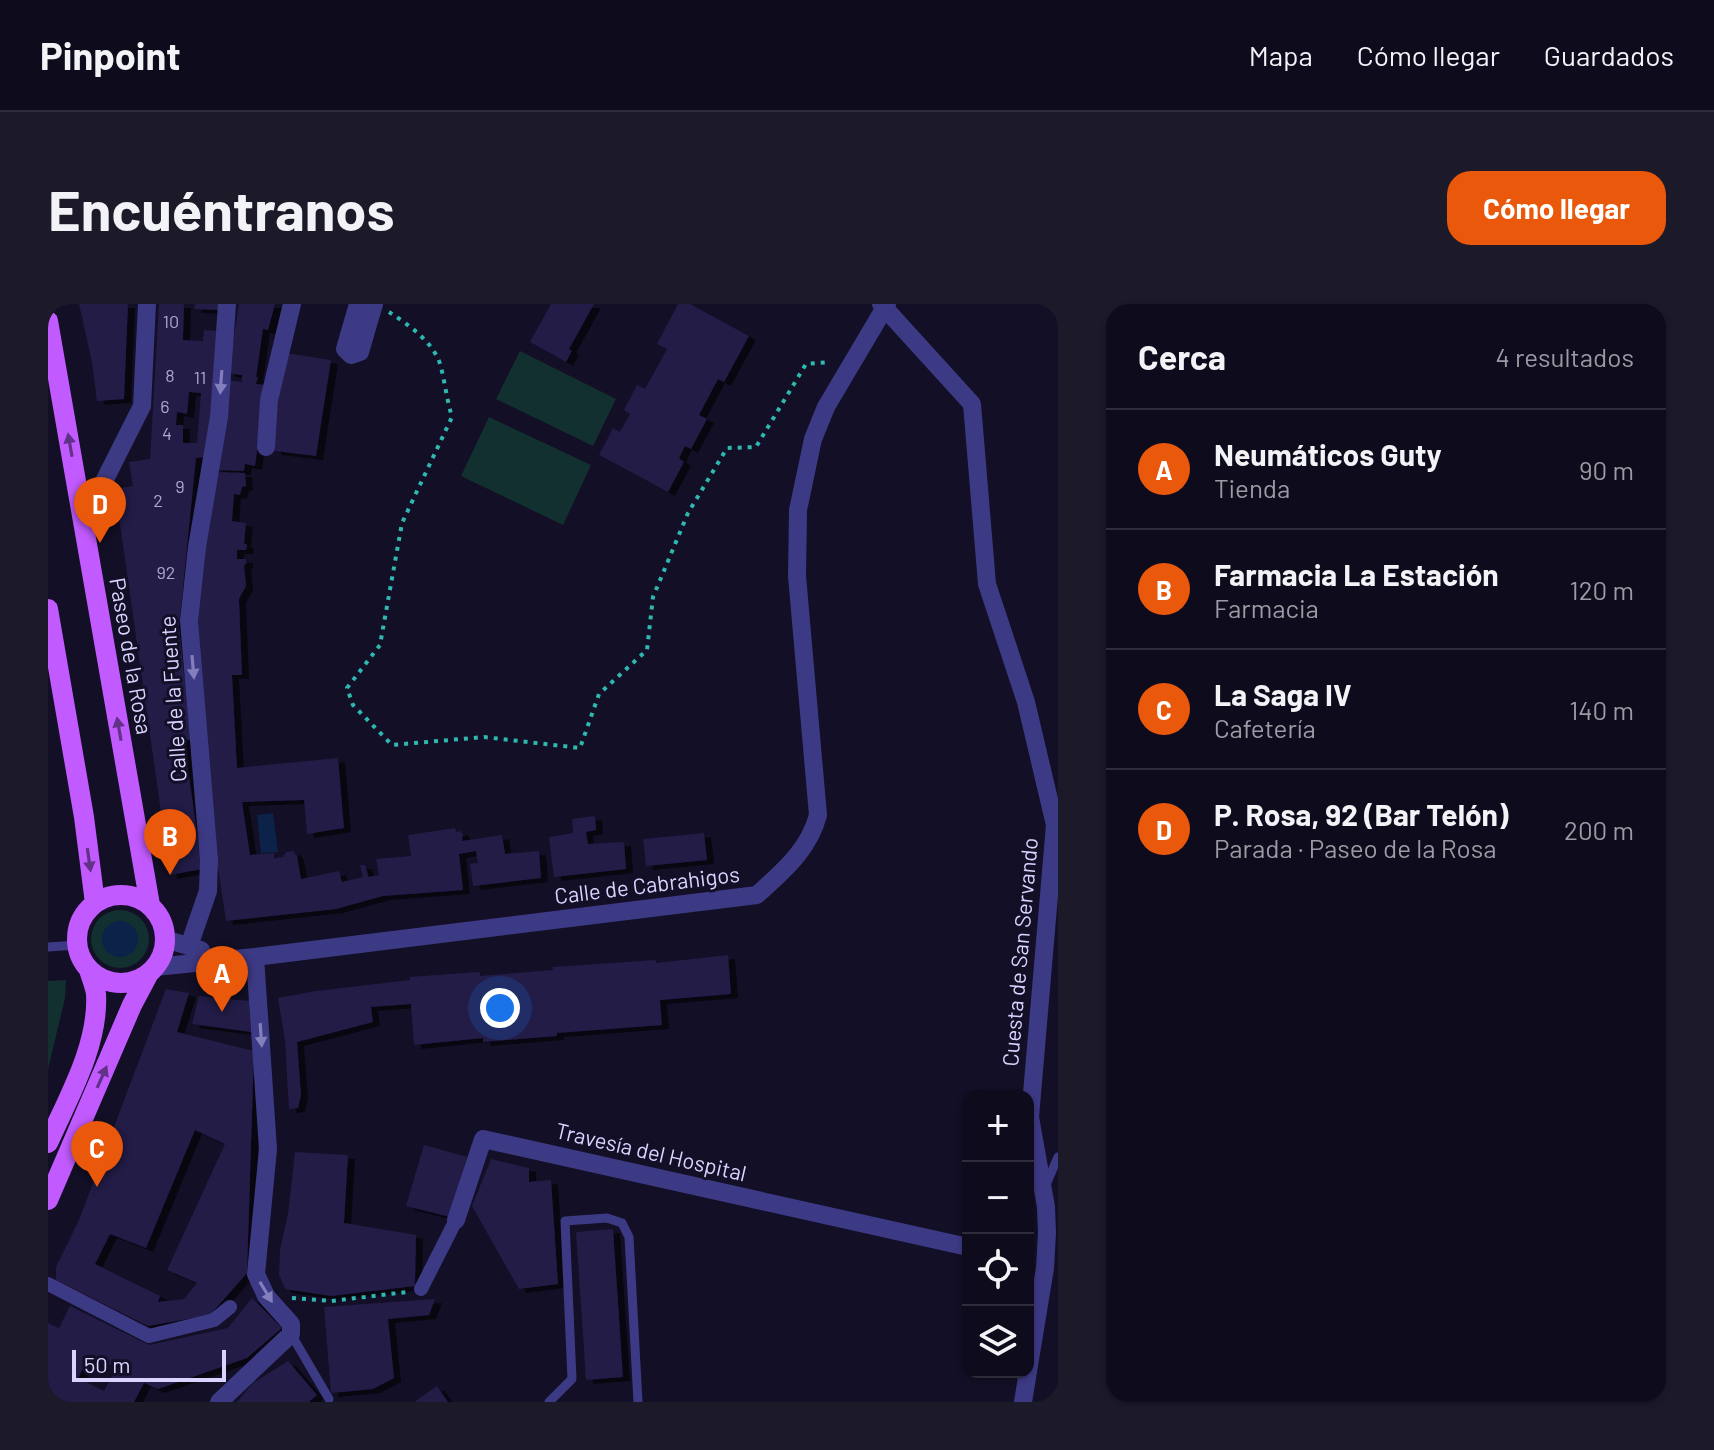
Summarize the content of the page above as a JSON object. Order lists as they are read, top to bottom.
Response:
{
  "streets": {
    "main road": ["Paseo de la Rosa"],
    "street": [
      "Calle de la Fuente",
      "Calle de Cabrahigos",
      "Cuesta de San Servando",
      "Travesía del Hospital"
    ]
  },
  "crossings": [
    ["Paseo de la Rosa", "Calle de Cabrahigos"],
    ["Calle de Cabrahigos", "Cuesta de San Servando"]
  ],
  "house_numbers": [
    "10",
    "8",
    "11",
    "6",
    "4",
    "9",
    "2",
    "92"
  ],
  "scale_bar": "50 m",
  "page": {
    "header": "Pinpoint",
    "nav": ["Mapa", "Cómo llegar", "Guardados"],
    "buttons": "Cómo llegar",
    "title": "Encuéntranos",
    "heading": ["Cerca", "4 resultados"],
    "list": [
      {
        "mark": "A",
        "name": "Neumáticos Guty",
        "note": "Tienda",
        "value": "90 m"
      },
      {
        "mark": "B",
        "name": "Farmacia La Estación",
        "note": "Farmacia",
        "value": "120 m"
      },
      {
        "mark": "C",
        "name": "La Saga IV",
        "note": "Cafetería",
        "value": "140 m"
      },
      {
        "mark": "D",
        "name": "P. Rosa, 92 (Bar Telón)",
        "note": "Parada · Paseo de la Rosa",
        "value": "200 m"
      }
    ],
    "pins": [
      "D",
      "B",
      "A",
      "C"
    ],
    "map_buttons": ["+", "−"],
    "scale": "50 m"
  }
}
